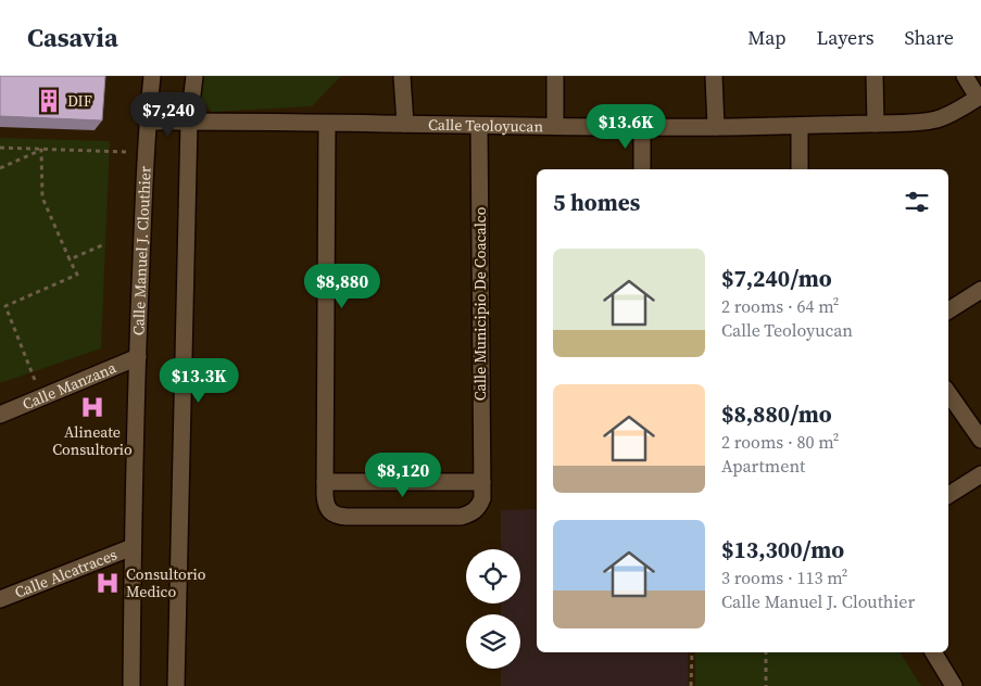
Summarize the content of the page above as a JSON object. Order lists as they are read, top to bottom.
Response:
{
  "streets": {
    "street": [
      "Calle Teoloyucan",
      "Calle Manuel J. Clouthier",
      "Calle Municipio De Coacalco",
      "Calle Manzana",
      "Calle Alcatraces"
    ]
  },
  "crossings": [
    ["Calle Teoloyucan", "Calle Manuel J. Clouthier"],
    ["Calle Teoloyucan", "Calle Municipio De Coacalco"],
    ["Calle Manuel J. Clouthier", "Calle Manzana"],
    ["Calle Manuel J. Clouthier", "Calle Alcatraces"]
  ],
  "places": {
    "building": ["DIF"],
    "hospital": ["Alineate Consultorio", "Consultorio Medico"]
  },
  "page": {
    "header": "Casavia",
    "nav": ["Map", "Layers", "Share"],
    "price": [
      "$7,240",
      "$13.6K",
      "$8,880",
      "$13.3K",
      "$8,120"
    ],
    "heading": "5 homes",
    "list": [
      {
        "name": "$7,240/mo",
        "note": "2 rooms · 64 m² · Calle Teoloyucan"
      },
      {
        "name": "$8,880/mo",
        "note": "2 rooms · 80 m² · Apartment"
      },
      {
        "name": "$13,300/mo",
        "note": "3 rooms · 113 m² · Calle Manuel J. Clouthier"
      }
    ]
  }
}
